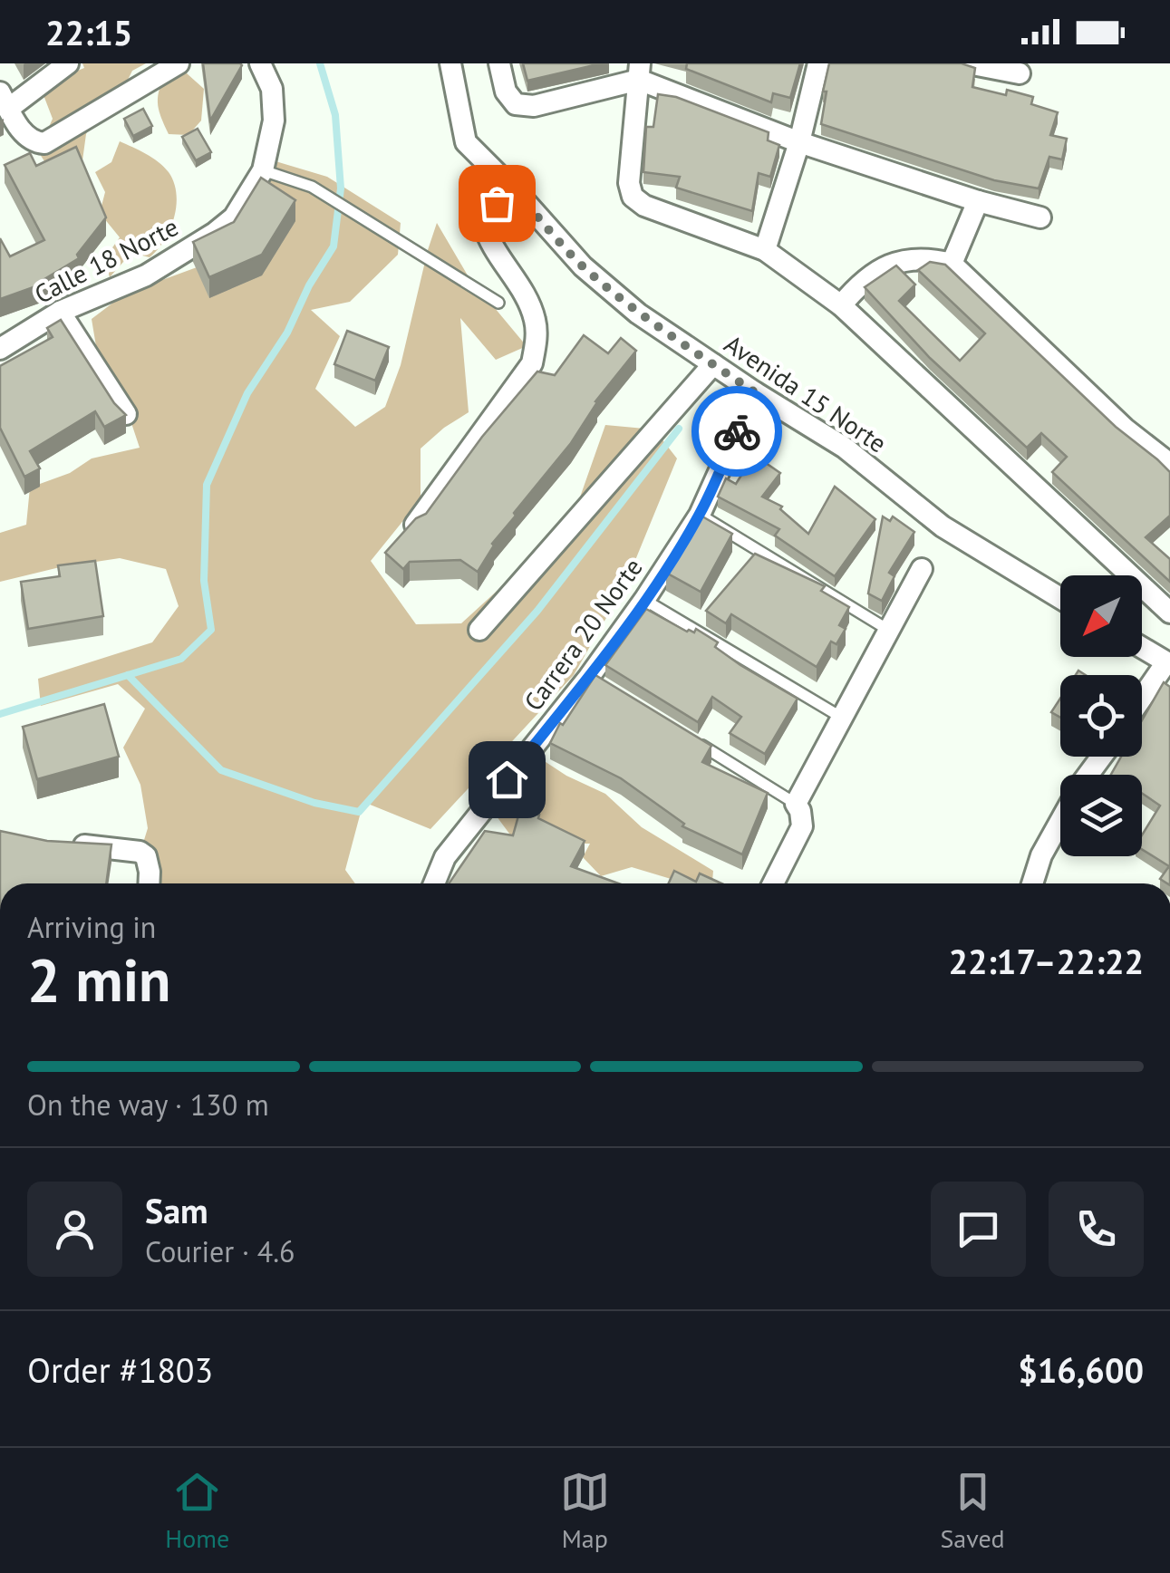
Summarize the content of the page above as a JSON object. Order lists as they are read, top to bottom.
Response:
{
  "streets": {
    "street": ["Calle 18 Norte", "Avenida 15 Norte", "Carrera 20 Norte"]
  },
  "crossings": [
    ["Avenida 15 Norte", "Carrera 20 Norte"]
  ],
  "north": "bottom left",
  "page": {
    "status": "22:15",
    "heading": ["2 min", "Arriving in", "22:17–22:22"],
    "panel": [
      "Sam",
      "Courier · 4.6",
      "Order #1803",
      "$16,600"
    ],
    "bar": "On the way · 130 m",
    "tabs": ["Home", "Map", "Saved"]
  }
}
